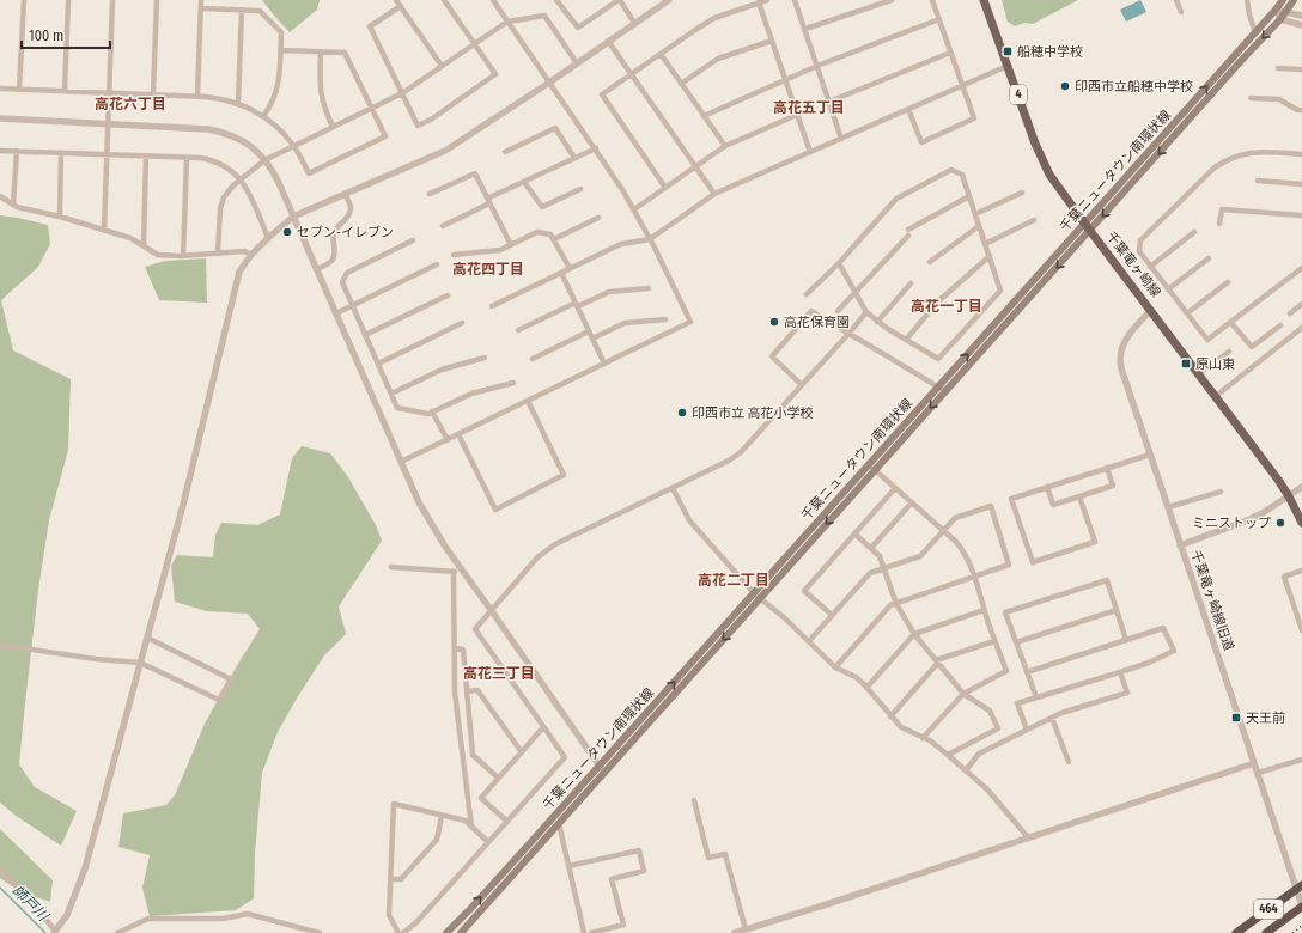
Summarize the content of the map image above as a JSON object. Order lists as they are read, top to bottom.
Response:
{
  "streets": {
    "highway": ["464"],
    "main road": ["4", "千葉ニュータウン南環状線", "千葉竜ヶ崎線"],
    "street": ["千葉竜ヶ崎線旧道"]
  },
  "crossings": [
    ["千葉ニュータウン南環状線", "千葉竜ヶ崎線"],
    ["千葉竜ヶ崎線", "千葉竜ヶ崎線旧道"],
    ["千葉竜ヶ崎線旧道", "464"]
  ],
  "districts": [
    "高花六丁目",
    "高花五丁目",
    "高花四丁目",
    "高花一丁目",
    "高花二丁目",
    "高花三丁目"
  ],
  "water": ["師戸川"],
  "places": {
    "transit": ["船穂中学校", "原山東", "天王前"],
    "other": [
      "印西市立船穂中学校",
      "セブン-イレブン",
      "高花保育園",
      "印西市立 高花小学校",
      "ミニストップ"
    ]
  },
  "scale_bar": "100 m"
}
